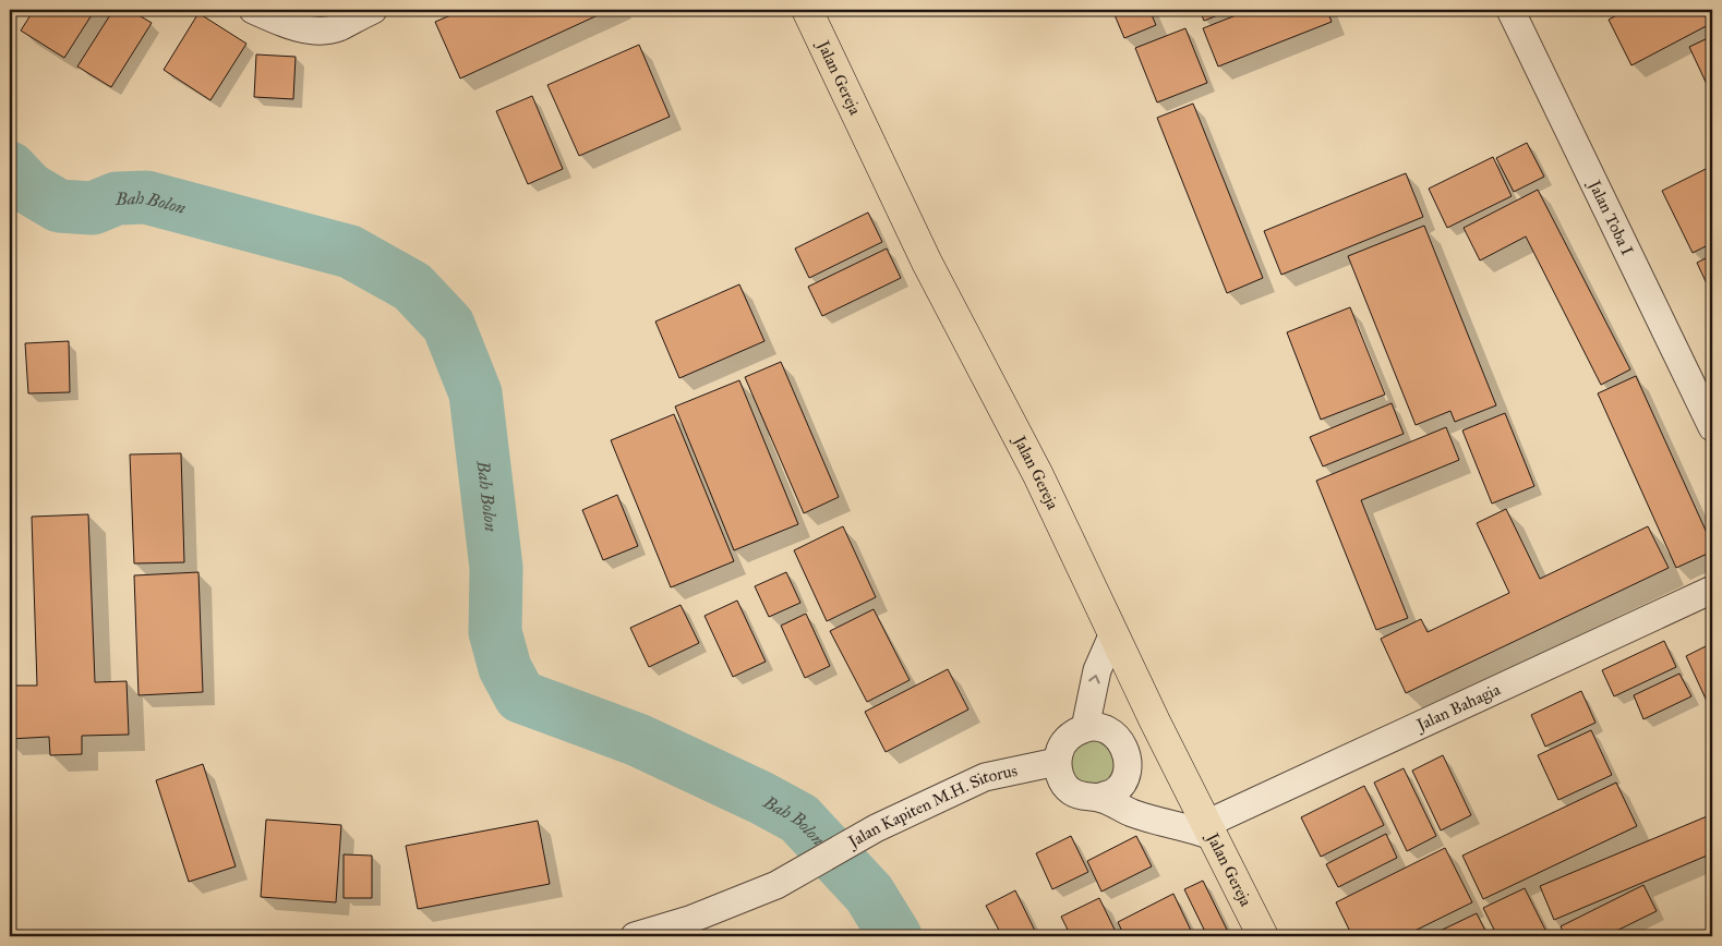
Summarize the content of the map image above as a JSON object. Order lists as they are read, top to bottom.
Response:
{
  "streets": {
    "main road": ["Jalan Gereja"],
    "street": ["Jalan Toba I", "Jalan Bahagia", "Jalan Kapiten M.H. Sitorus"]
  },
  "crossings": [
    ["Jalan Gereja", "Jalan Bahagia"]
  ],
  "water": ["Bah Bolon"]
}
